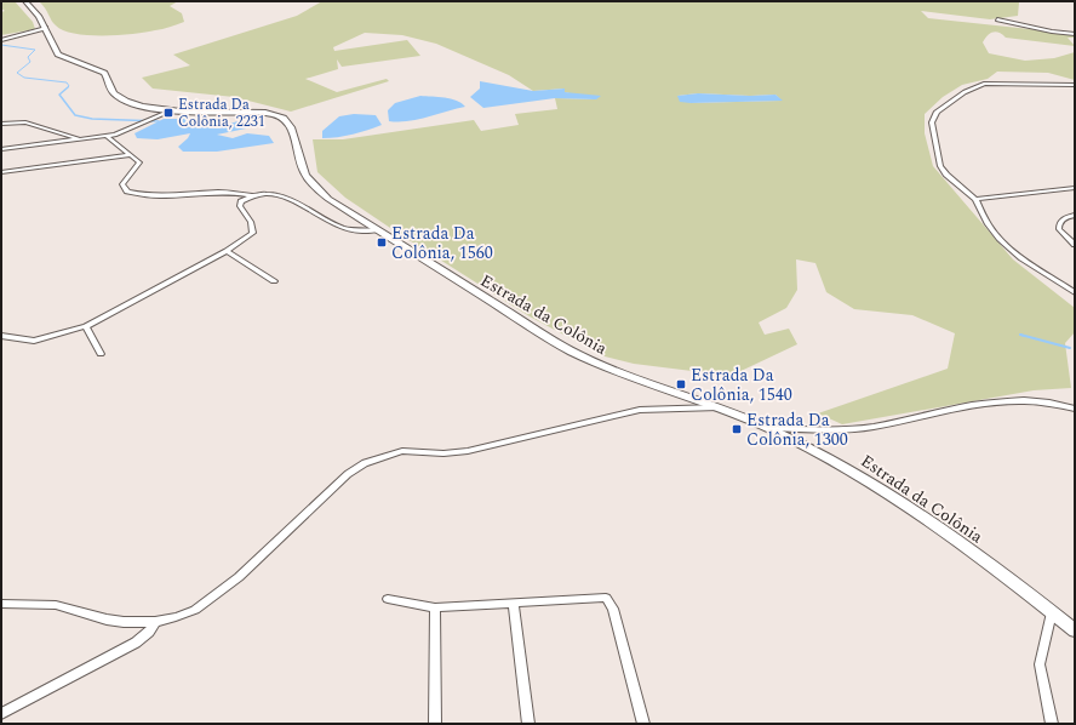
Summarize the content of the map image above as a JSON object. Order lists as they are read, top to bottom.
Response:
{
  "streets": {
    "main road": ["Estrada da Colônia"]
  },
  "places": {
    "transit": [
      "Estrada Da Colônia, 2231",
      "Estrada Da Colônia, 1560",
      "Estrada Da Colônia, 1540",
      "Estrada Da Colônia, 1300"
    ]
  }
}
